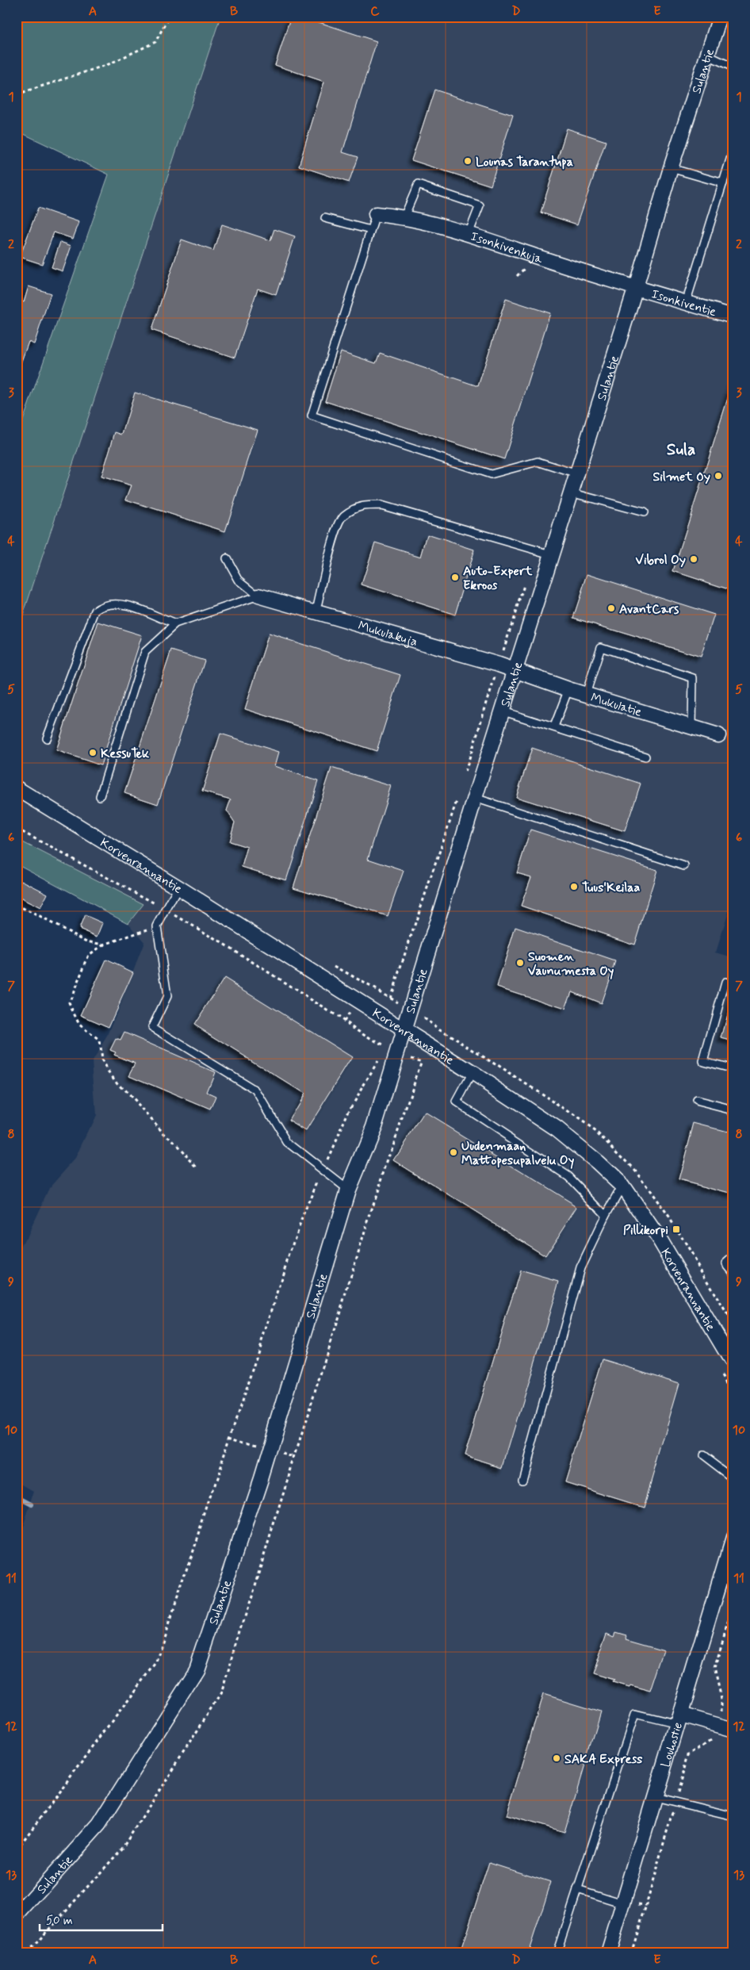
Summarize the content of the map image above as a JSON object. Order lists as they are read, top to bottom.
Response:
{
  "streets": {
    "street": [
      "Sulantie",
      "Isonkivenkuja",
      "Isonkiventie",
      "Mukulakuja",
      "Mukulatie",
      "Korvenrannantie",
      "Louhostie"
    ]
  },
  "crossings": [
    ["Sulantie", "Isonkivenkuja"],
    ["Sulantie", "Isonkiventie"],
    ["Sulantie", "Mukulakuja"],
    ["Sulantie", "Mukulatie"],
    ["Sulantie", "Korvenrannantie"],
    ["Isonkivenkuja", "Isonkiventie"],
    ["Mukulakuja", "Mukulatie"]
  ],
  "districts": ["Sula"],
  "places": {
    "other": [
      "Lounas Tarantupa",
      "Silmet Oy",
      "Vibrol Oy",
      "Auto-Expert Ekroos",
      "AvantCars",
      "KessuTek",
      "Tuus'Keilaa",
      "Suomen Vaunumesta Oy",
      "Uudenmaan Mattopesupalvelu Oy",
      "SAKA Express"
    ],
    "transit": ["Pillikorpi"]
  },
  "scale_bar": "50 m",
  "grid": {
    "columns": [
      "A",
      "B",
      "C",
      "D",
      "E"
    ],
    "rows": [
      "1",
      "2",
      "3",
      "4",
      "5",
      "6",
      "7",
      "8",
      "9",
      "10",
      "11",
      "12",
      "13"
    ]
  }
}
